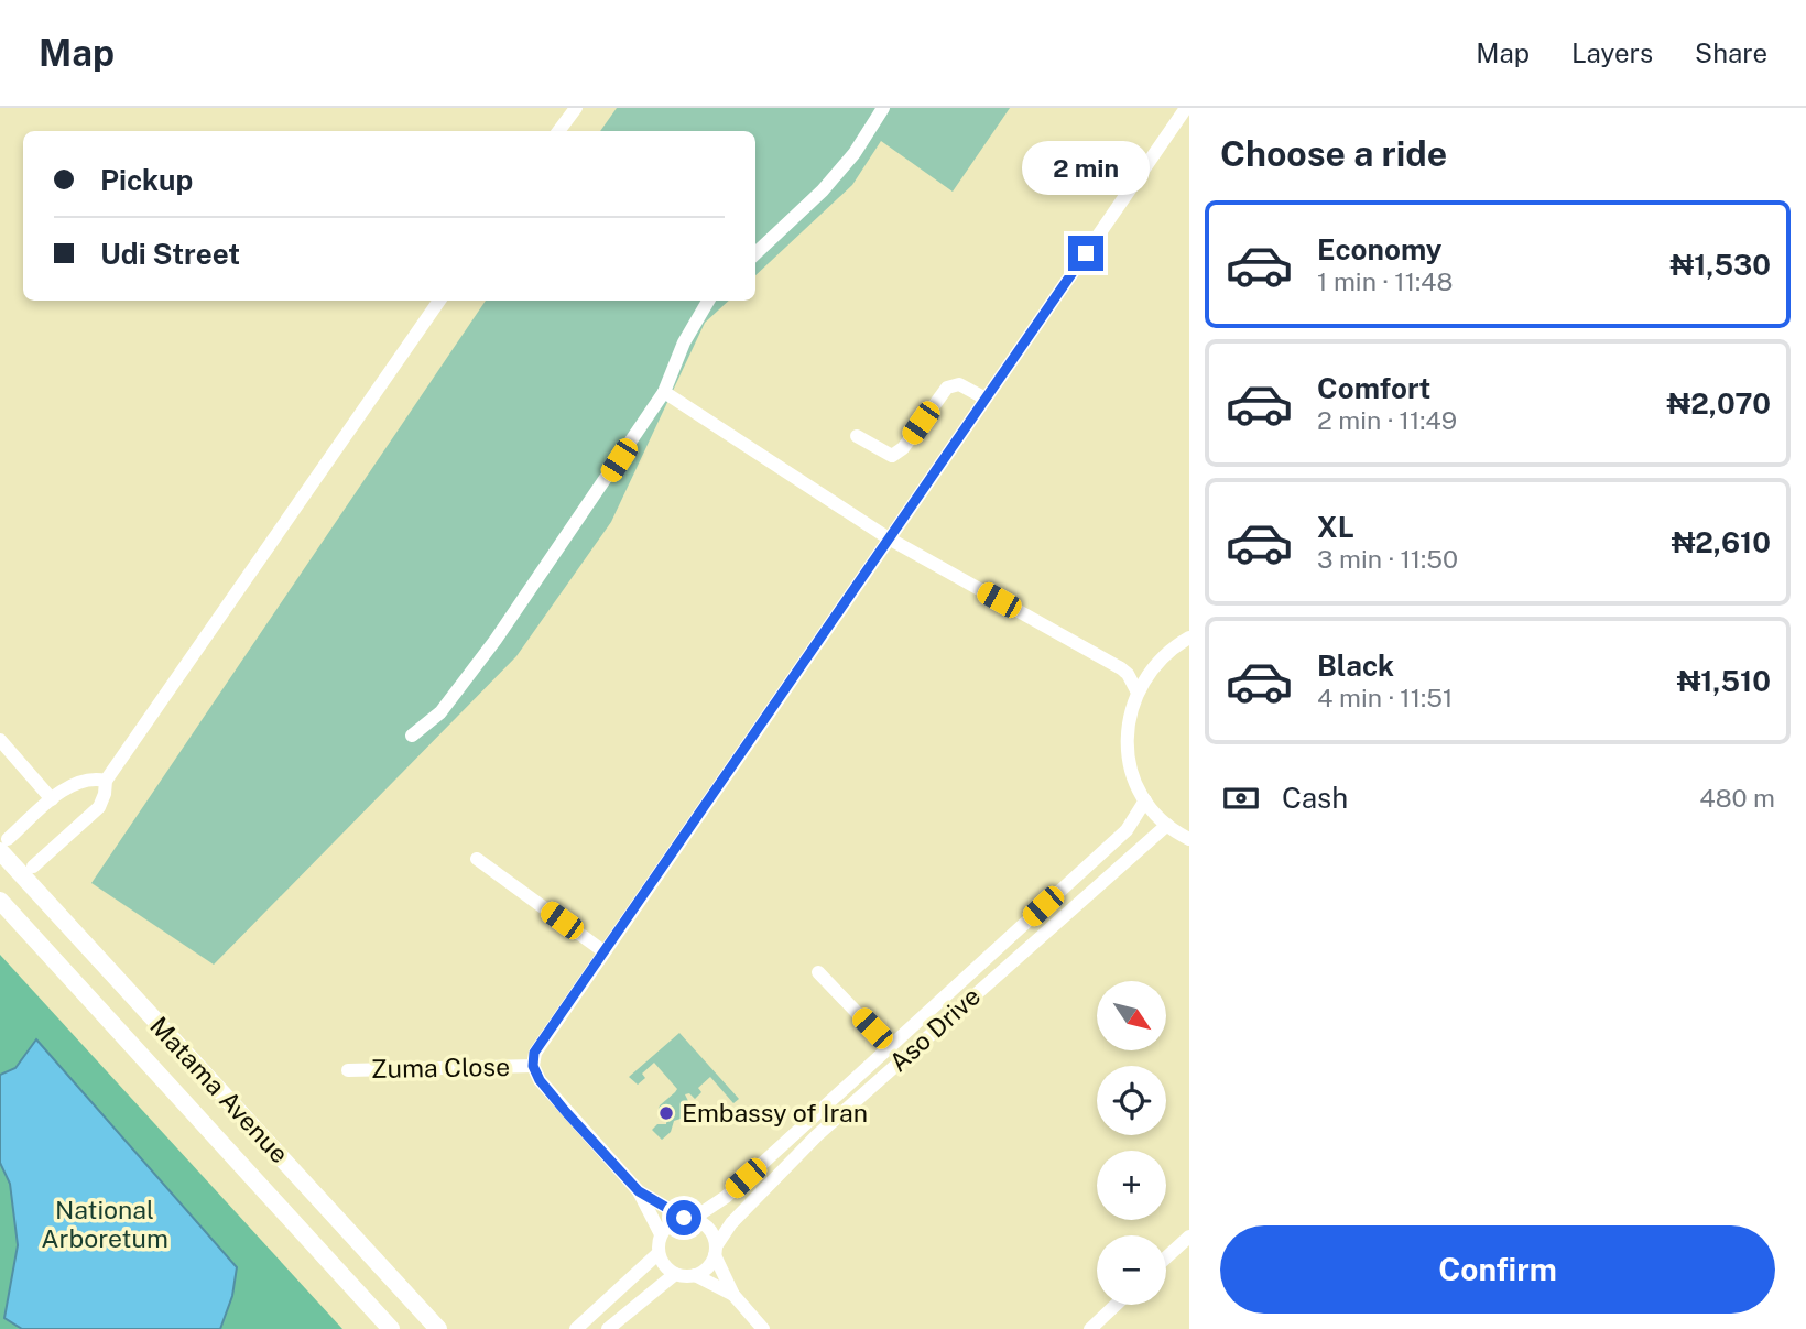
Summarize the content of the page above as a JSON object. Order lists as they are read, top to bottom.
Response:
{
  "streets": {
    "main road": ["Matama Avenue"],
    "street": ["Aso Drive", "Zuma Close"]
  },
  "parks": ["National Arboretum"],
  "places": ["Embassy of Iran"],
  "north": "bottom right",
  "page": {
    "header": "Map",
    "nav": ["Map", "Layers", "Share"],
    "heading": "Choose a ride",
    "banner": ["Pickup", "Udi Street"],
    "bubble": "2 min",
    "list": [
      {
        "name": "Economy",
        "note": "1 min · 11:48",
        "value": "₦1,530"
      },
      {
        "name": "Comfort",
        "note": "2 min · 11:49",
        "value": "₦2,070"
      },
      {
        "name": "XL",
        "note": "3 min · 11:50",
        "value": "₦2,610"
      },
      {
        "name": "Black",
        "note": "4 min · 11:51",
        "value": "₦1,510"
      }
    ],
    "pay": ["Cash", "480 m"],
    "map_buttons": ["+", "−"],
    "buttons": "Confirm"
  }
}
